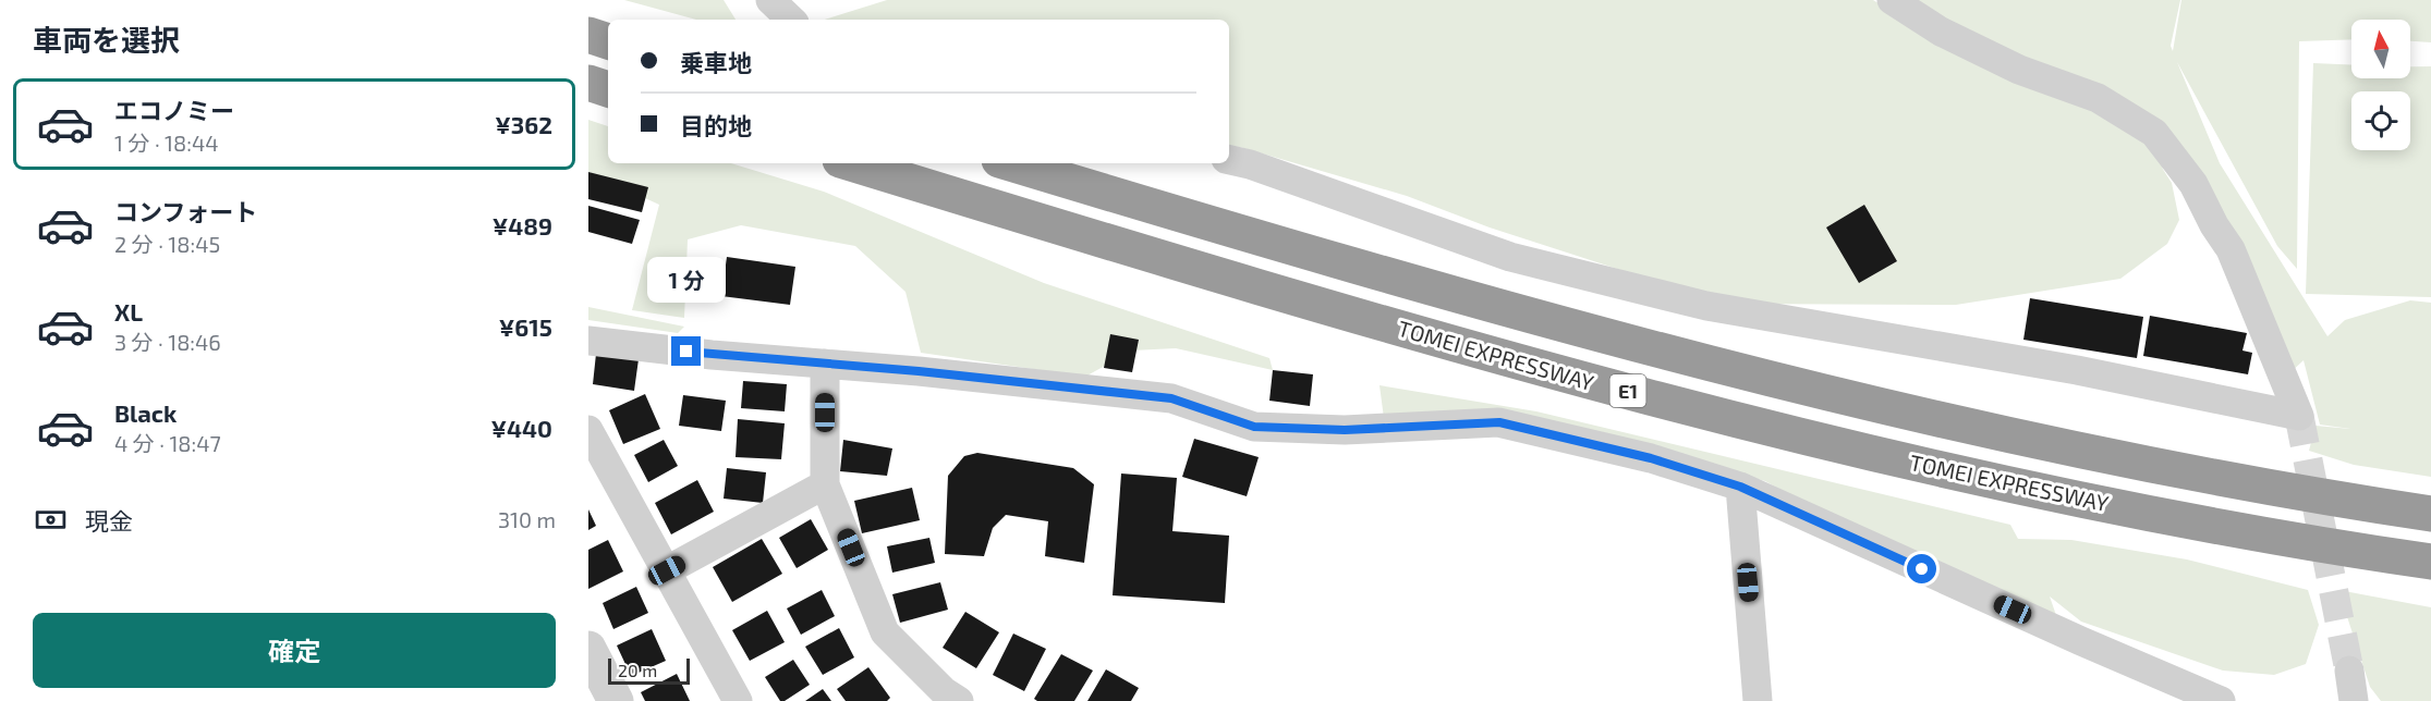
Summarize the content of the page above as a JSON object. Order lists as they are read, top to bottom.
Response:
{
  "streets": {
    "highway": ["TOMEI EXPRESSWAY", "E1"]
  },
  "scale_bar": "20 m",
  "north": "top",
  "page": {
    "heading": "車両を選択",
    "banner": ["乗車地", "目的地"],
    "list": [
      {
        "name": "エコノミー",
        "note": "1 分 · 18:44",
        "value": "¥362"
      },
      {
        "name": "コンフォート",
        "note": "2 分 · 18:45",
        "value": "¥489"
      },
      {
        "name": "XL",
        "note": "3 分 · 18:46",
        "value": "¥615"
      },
      {
        "name": "Black",
        "note": "4 分 · 18:47",
        "value": "¥440"
      }
    ],
    "bubble": "1 分",
    "pay": ["現金", "310 m"],
    "buttons": "確定",
    "scale": "20 m"
  }
}
